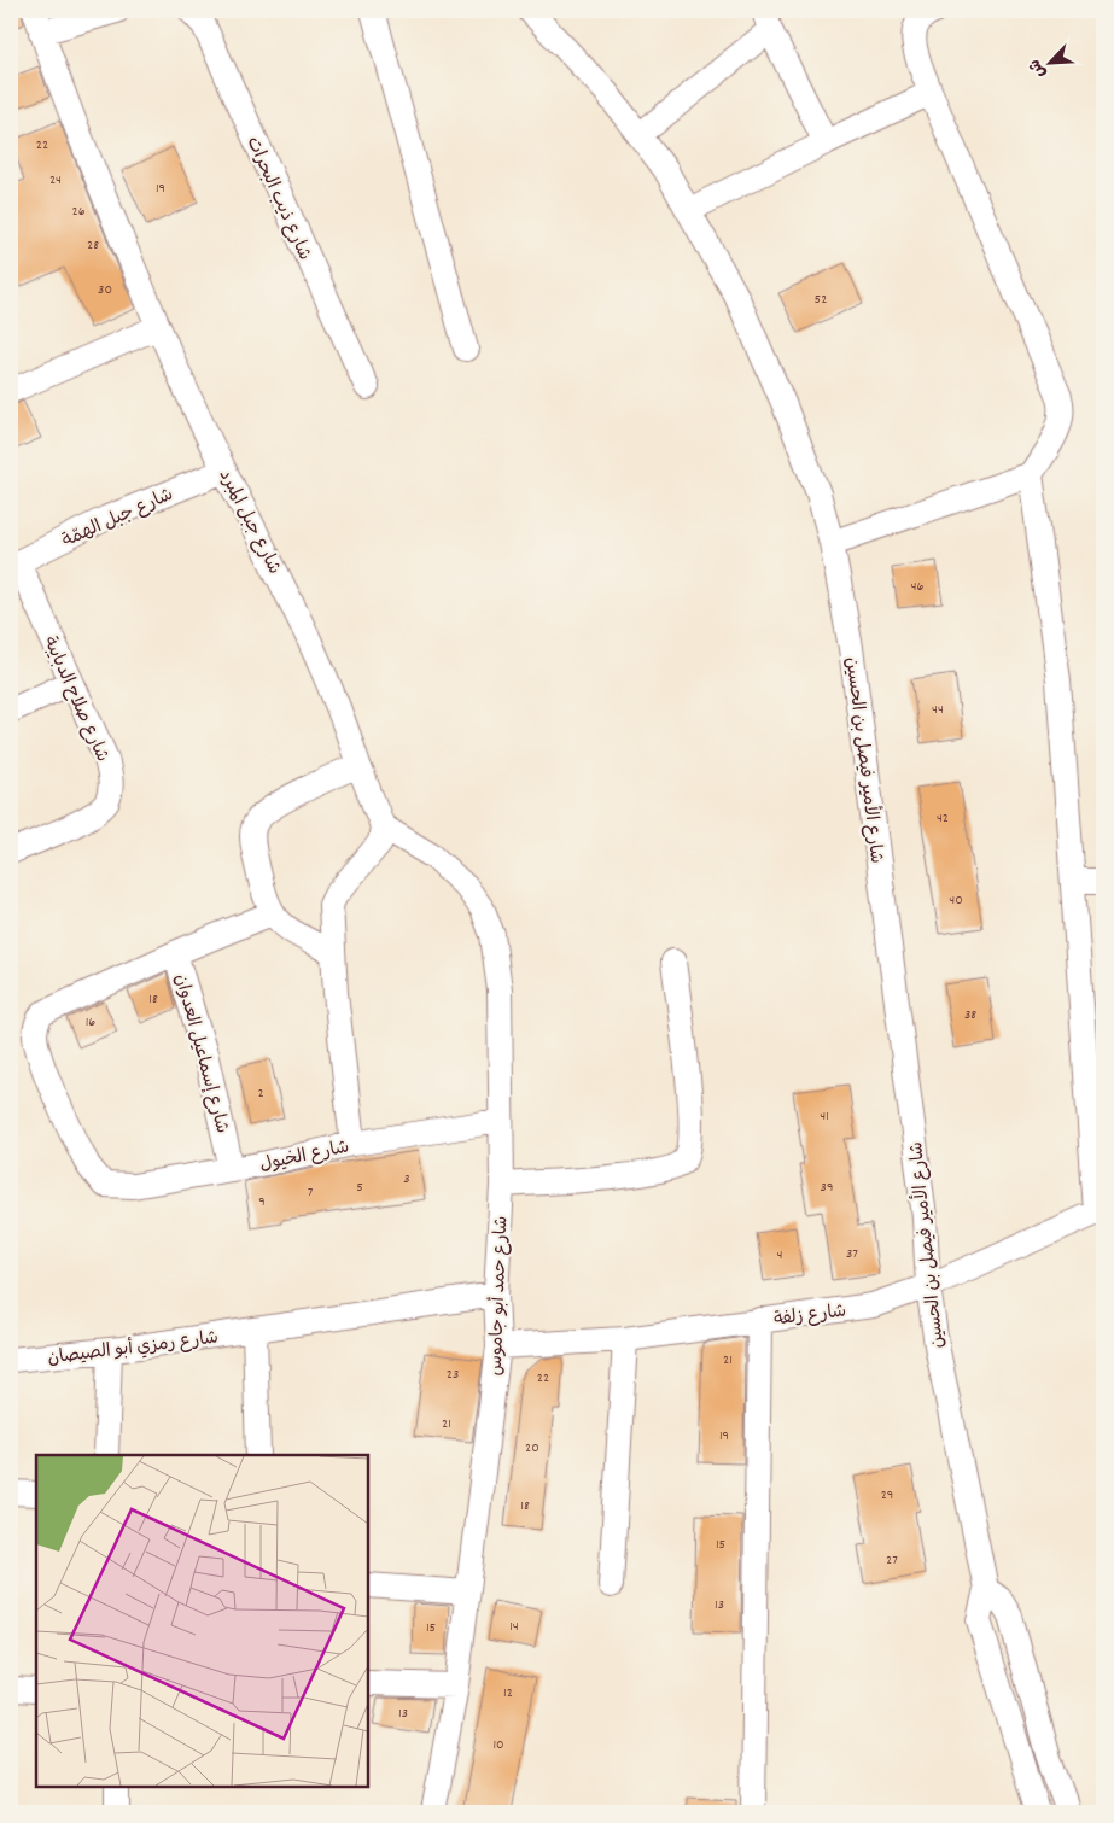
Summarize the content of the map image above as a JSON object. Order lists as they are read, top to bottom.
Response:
{
  "streets": {
    "street": [
      "شارع ذيب البحرات",
      "شارع جبل الهمّة",
      "شارع جبل المبرد",
      "شارع صلاح الدبايبة",
      "شارع الأمير فيصل بن الحسين",
      "شارع إسماعيل العدوان",
      "شارع الخيول",
      "شارع حمد أبو جاموس",
      "شارع زلفة",
      "شارع رمزي أبو الصيصان"
    ]
  },
  "crossings": [
    ["شارع جبل الهمّة", "شارع جبل المبرد"],
    ["شارع جبل الهمّة", "شارع صلاح الدبايبة"],
    ["شارع جبل المبرد", "شارع حمد أبو جاموس"],
    ["شارع الأمير فيصل بن الحسين", "شارع زلفة"],
    ["شارع إسماعيل العدوان", "شارع الخيول"],
    ["شارع الخيول", "شارع حمد أبو جاموس"],
    ["شارع حمد أبو جاموس", "شارع زلفة"],
    ["شارع حمد أبو جاموس", "شارع رمزي أبو الصيصان"]
  ],
  "house_numbers": [
    "22",
    "24",
    "19",
    "26",
    "28",
    "30",
    "52",
    "46",
    "44",
    "42",
    "40",
    "18",
    "38",
    "16",
    "2",
    "41",
    "3",
    "5",
    "39",
    "7",
    "9",
    "37",
    "4",
    "21",
    "23",
    "22",
    "21",
    "19",
    "20",
    "29",
    "18",
    "15",
    "27",
    "13",
    "14",
    "15",
    "12",
    "13",
    "10"
  ],
  "north": "bottom left"
}
